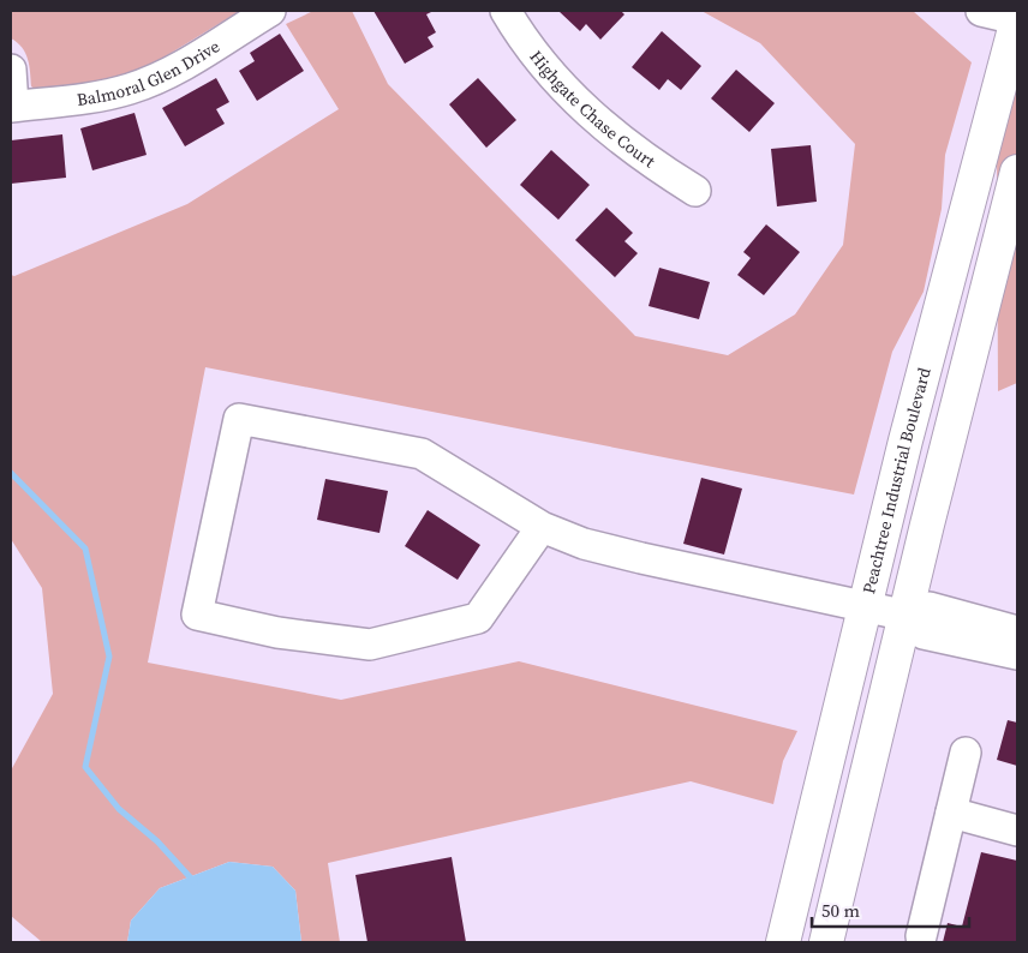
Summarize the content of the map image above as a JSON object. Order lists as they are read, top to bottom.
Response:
{
  "streets": {
    "highway": ["Peachtree Industrial Boulevard"],
    "street": ["Balmoral Glen Drive", "Highgate Chase Court"]
  },
  "scale_bar": "50 m"
}
